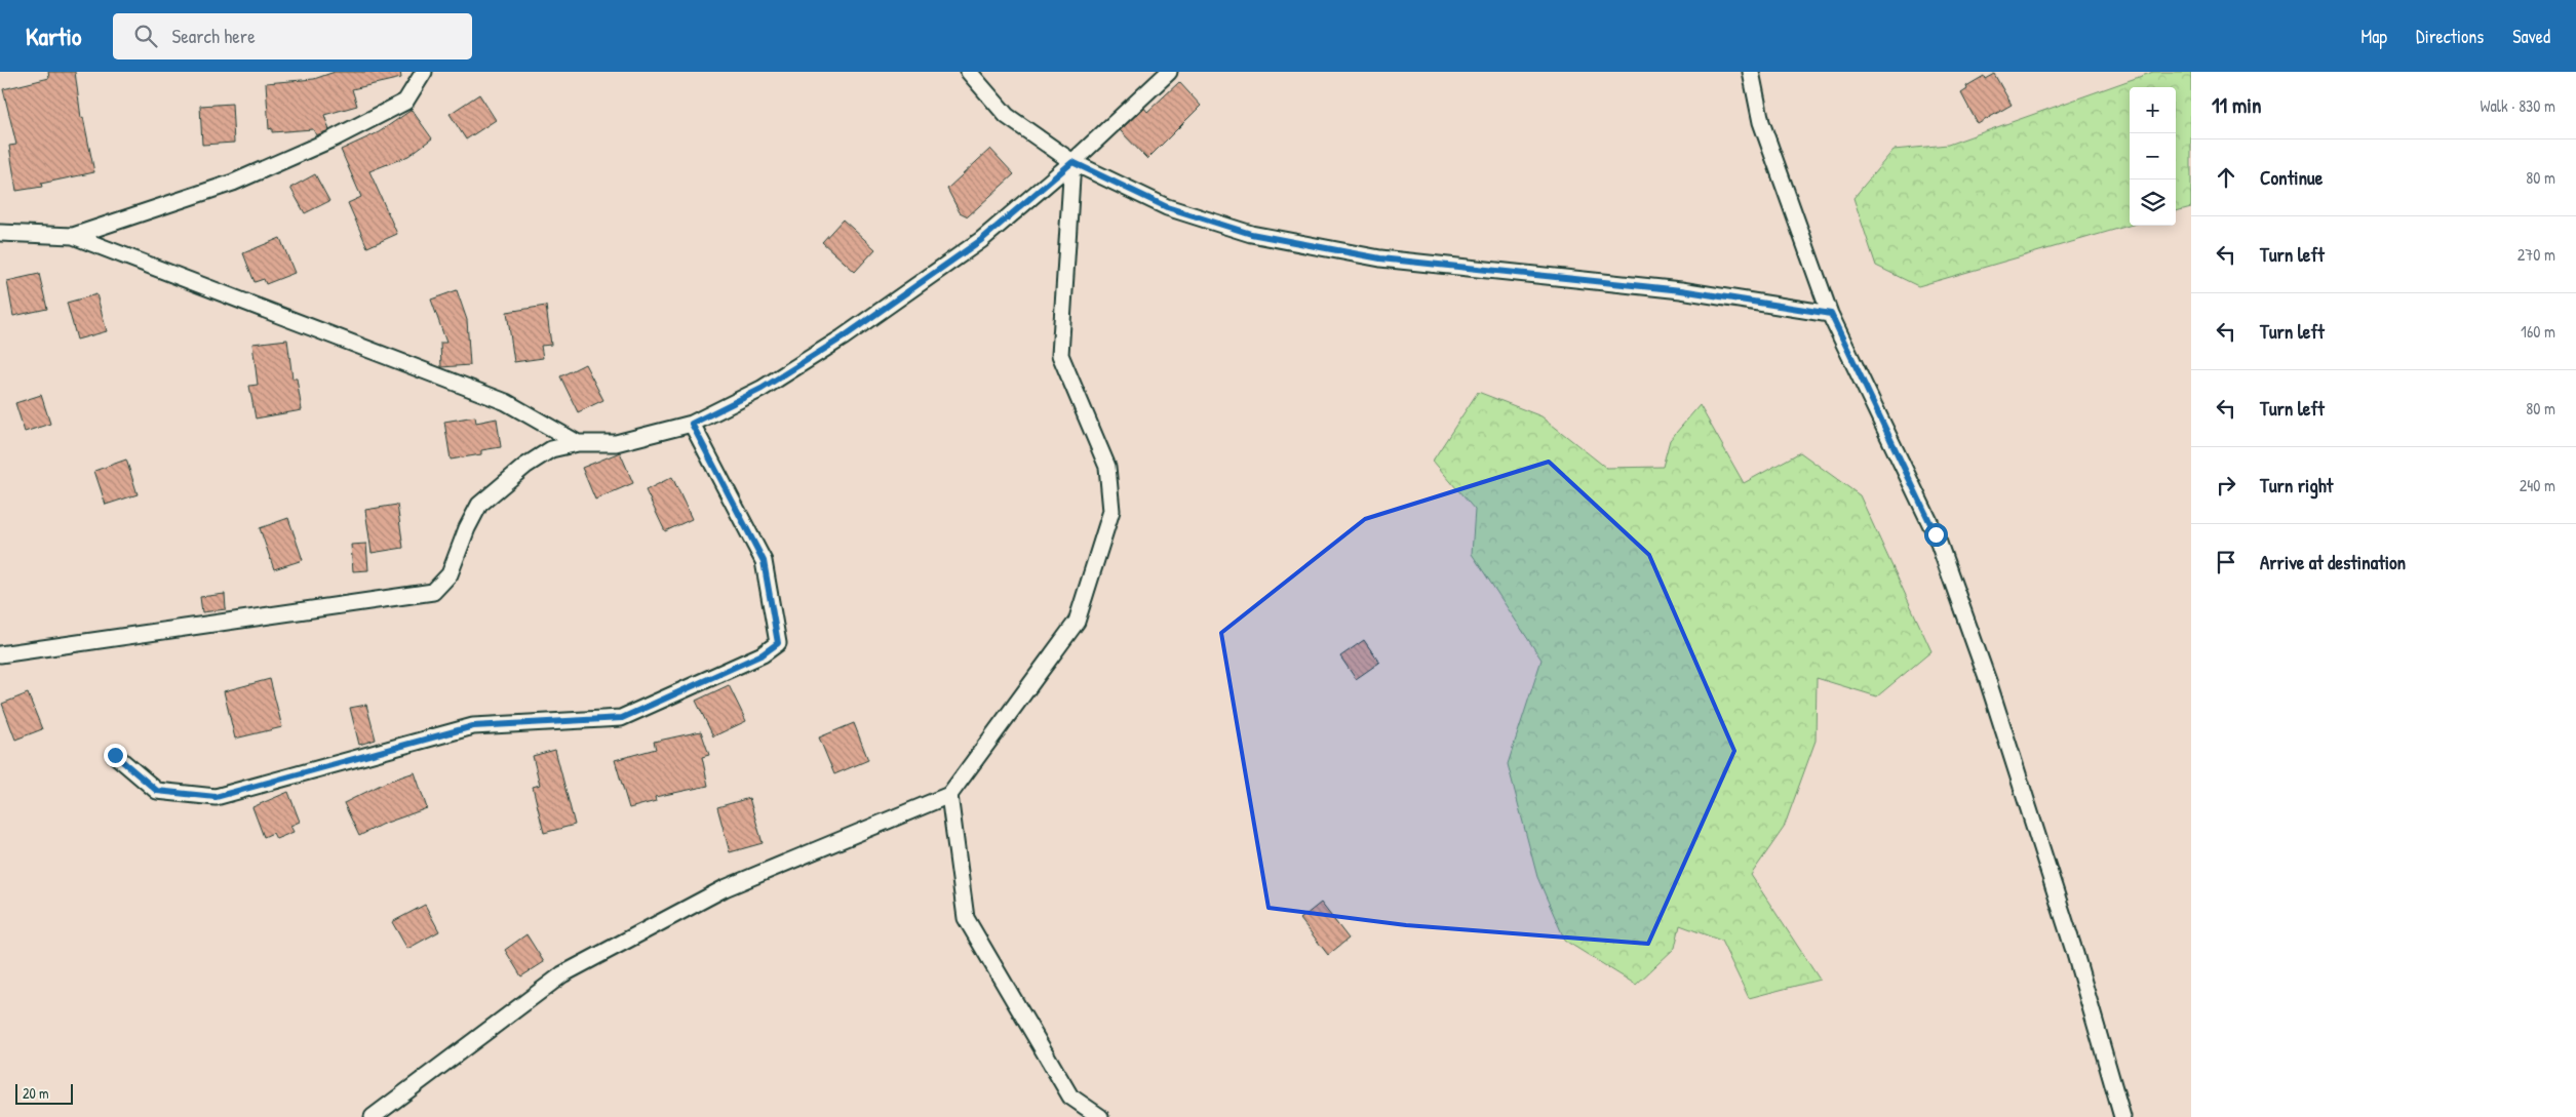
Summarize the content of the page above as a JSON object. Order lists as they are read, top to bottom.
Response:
{
  "scale_bar": "20 m",
  "page": {
    "header": "Kartio",
    "search": "Search here",
    "nav": ["Map", "Directions", "Saved"],
    "heading": ["11 min", "Walk · 830 m"],
    "map_buttons": ["+", "−"],
    "list": [
      ["Continue", "80 m"],
      ["Turn left", "270 m"],
      ["Turn left", "160 m"],
      ["Turn left", "80 m"],
      ["Turn right", "240 m"],
      "Arrive at destination"
    ],
    "scale": "20 m"
  }
}
